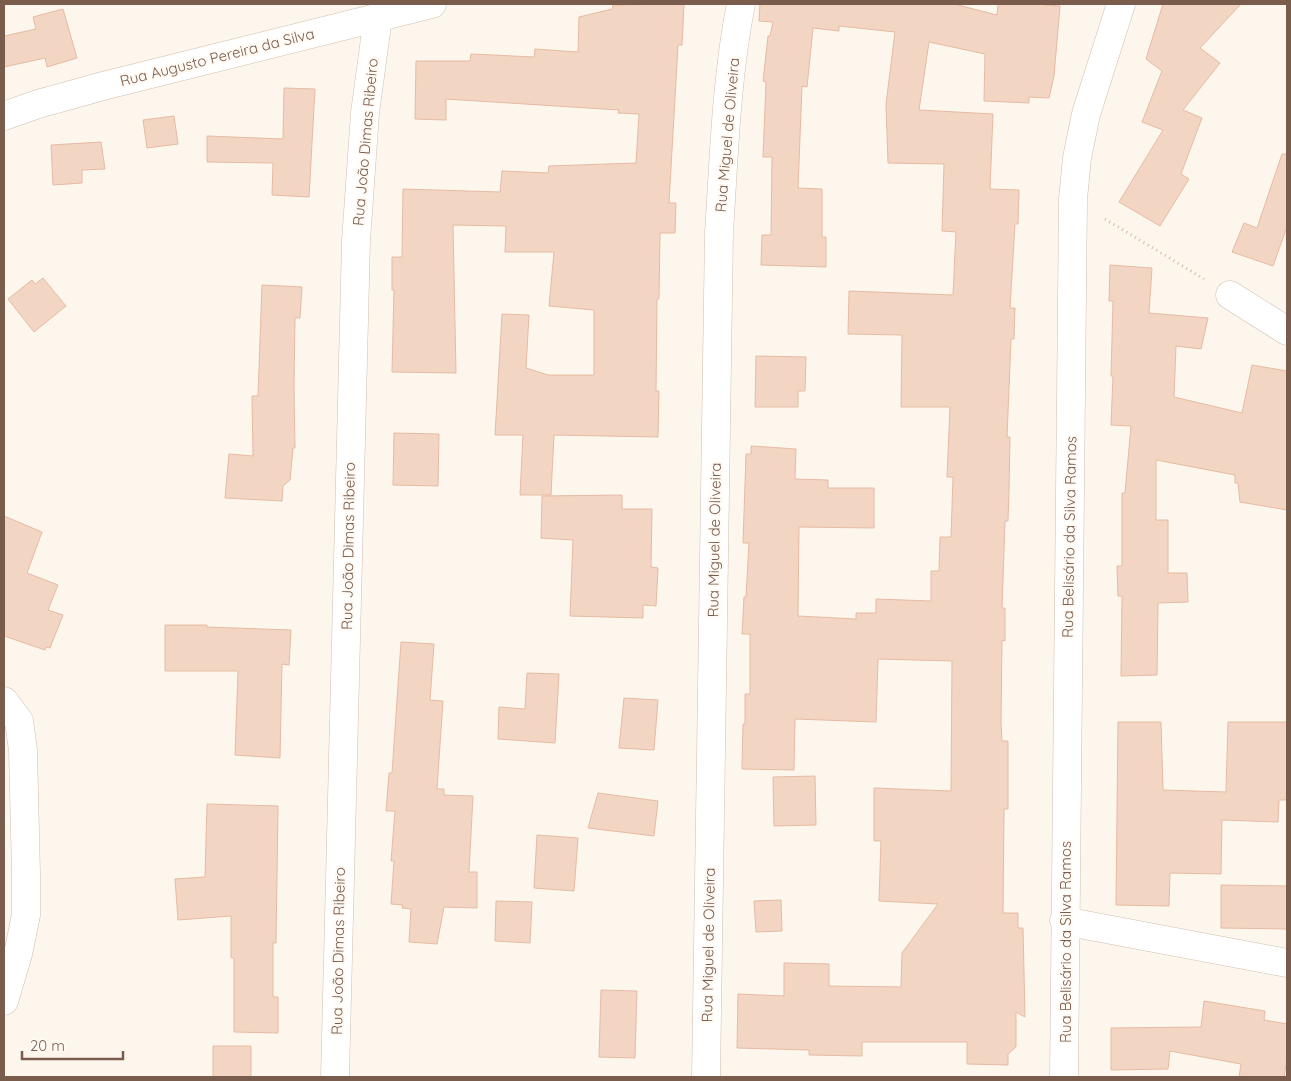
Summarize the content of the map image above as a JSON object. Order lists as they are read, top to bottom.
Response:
{
  "streets": {
    "street": [
      "Rua Augusto Pereira da Silva",
      "Rua Miguel de Oliveira",
      "Rua João Dimas Ribeiro",
      "Rua Belisário da Silva Ramos"
    ]
  },
  "crossings": [
    ["Rua Augusto Pereira da Silva", "Rua João Dimas Ribeiro"]
  ],
  "scale_bar": "20 m"
}
